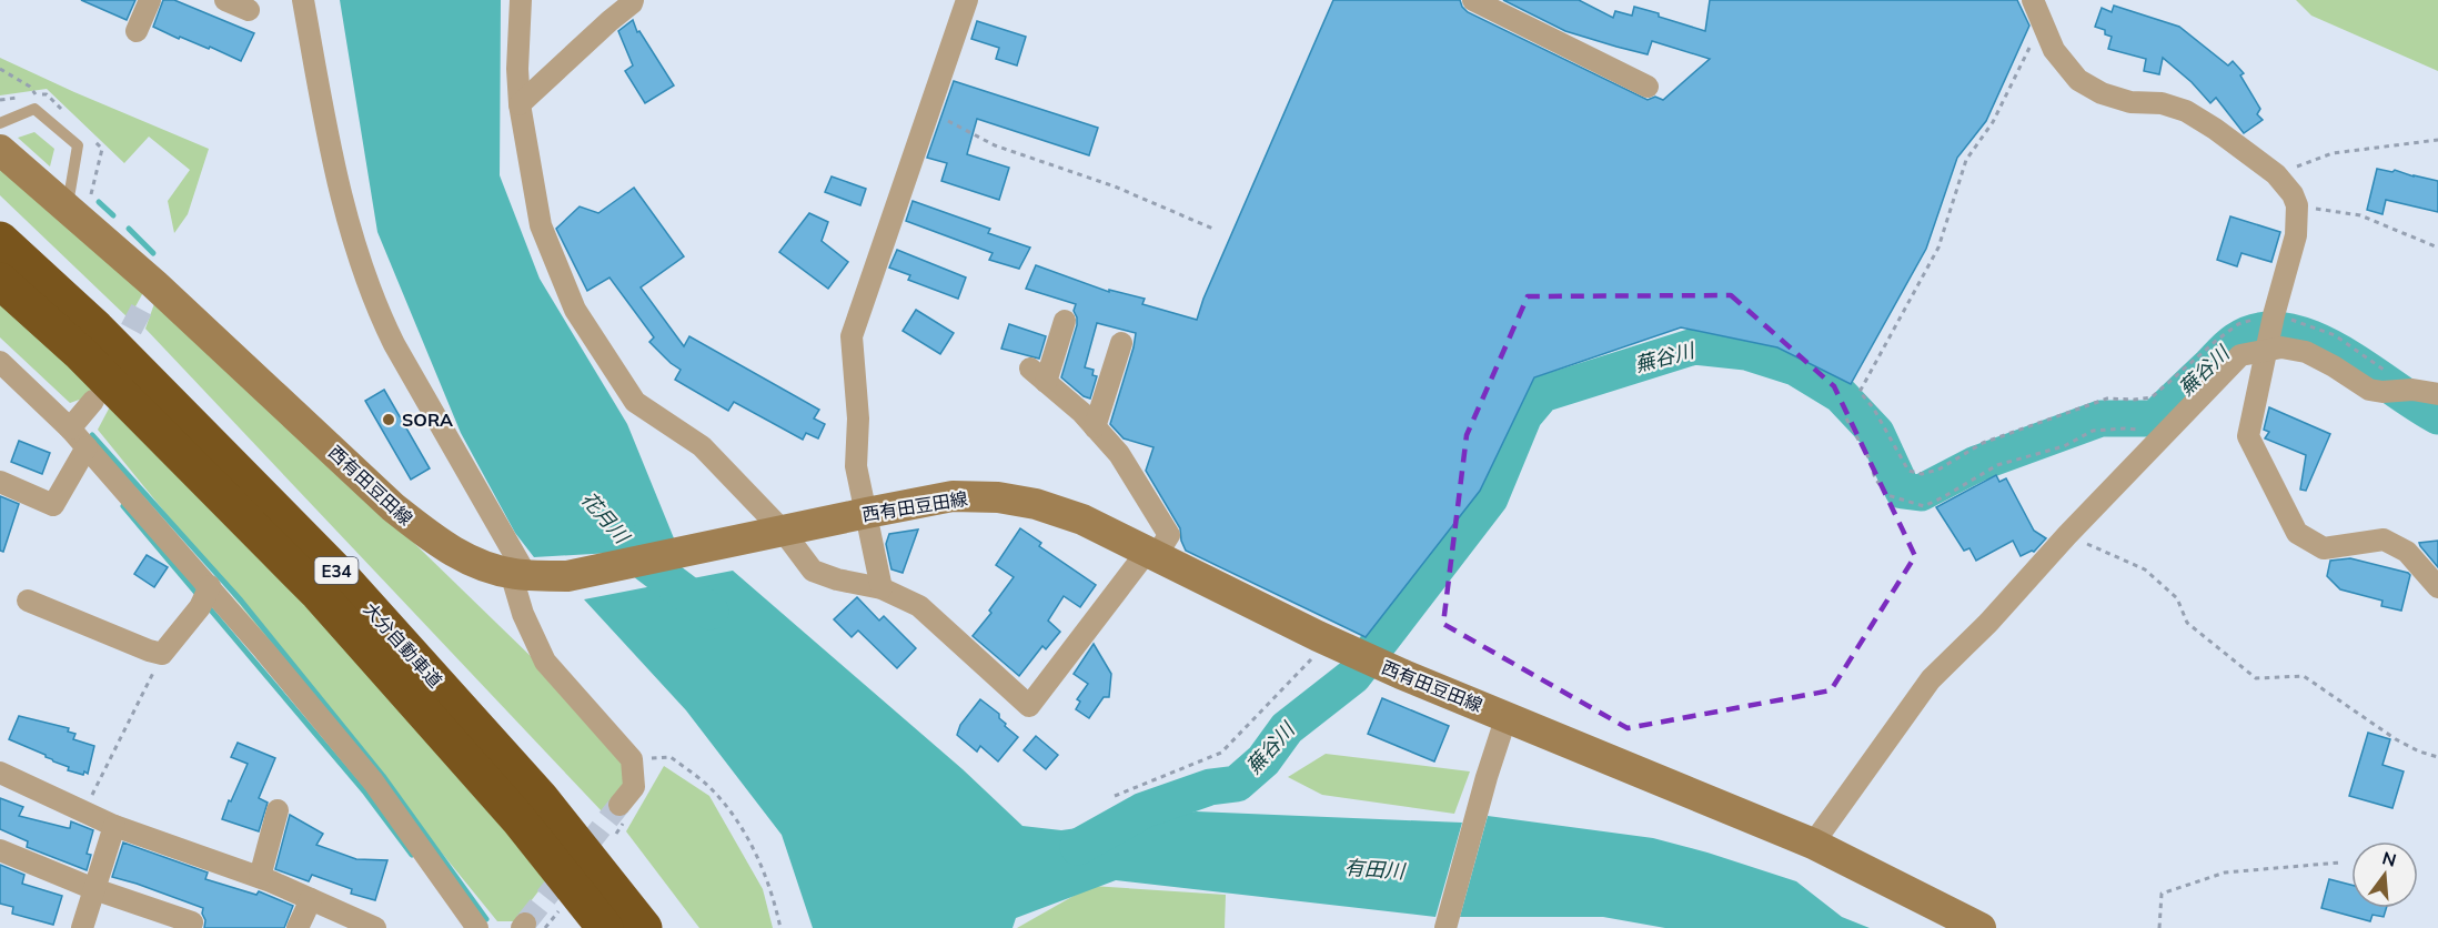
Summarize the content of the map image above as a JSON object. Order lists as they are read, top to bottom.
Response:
{
  "streets": {
    "highway": ["E34", "大分自動車道"],
    "main road": ["西有田豆田線"]
  },
  "water": ["蕪谷川", "花月川", "有田川"],
  "places": ["SORA"],
  "north": "top"
}
